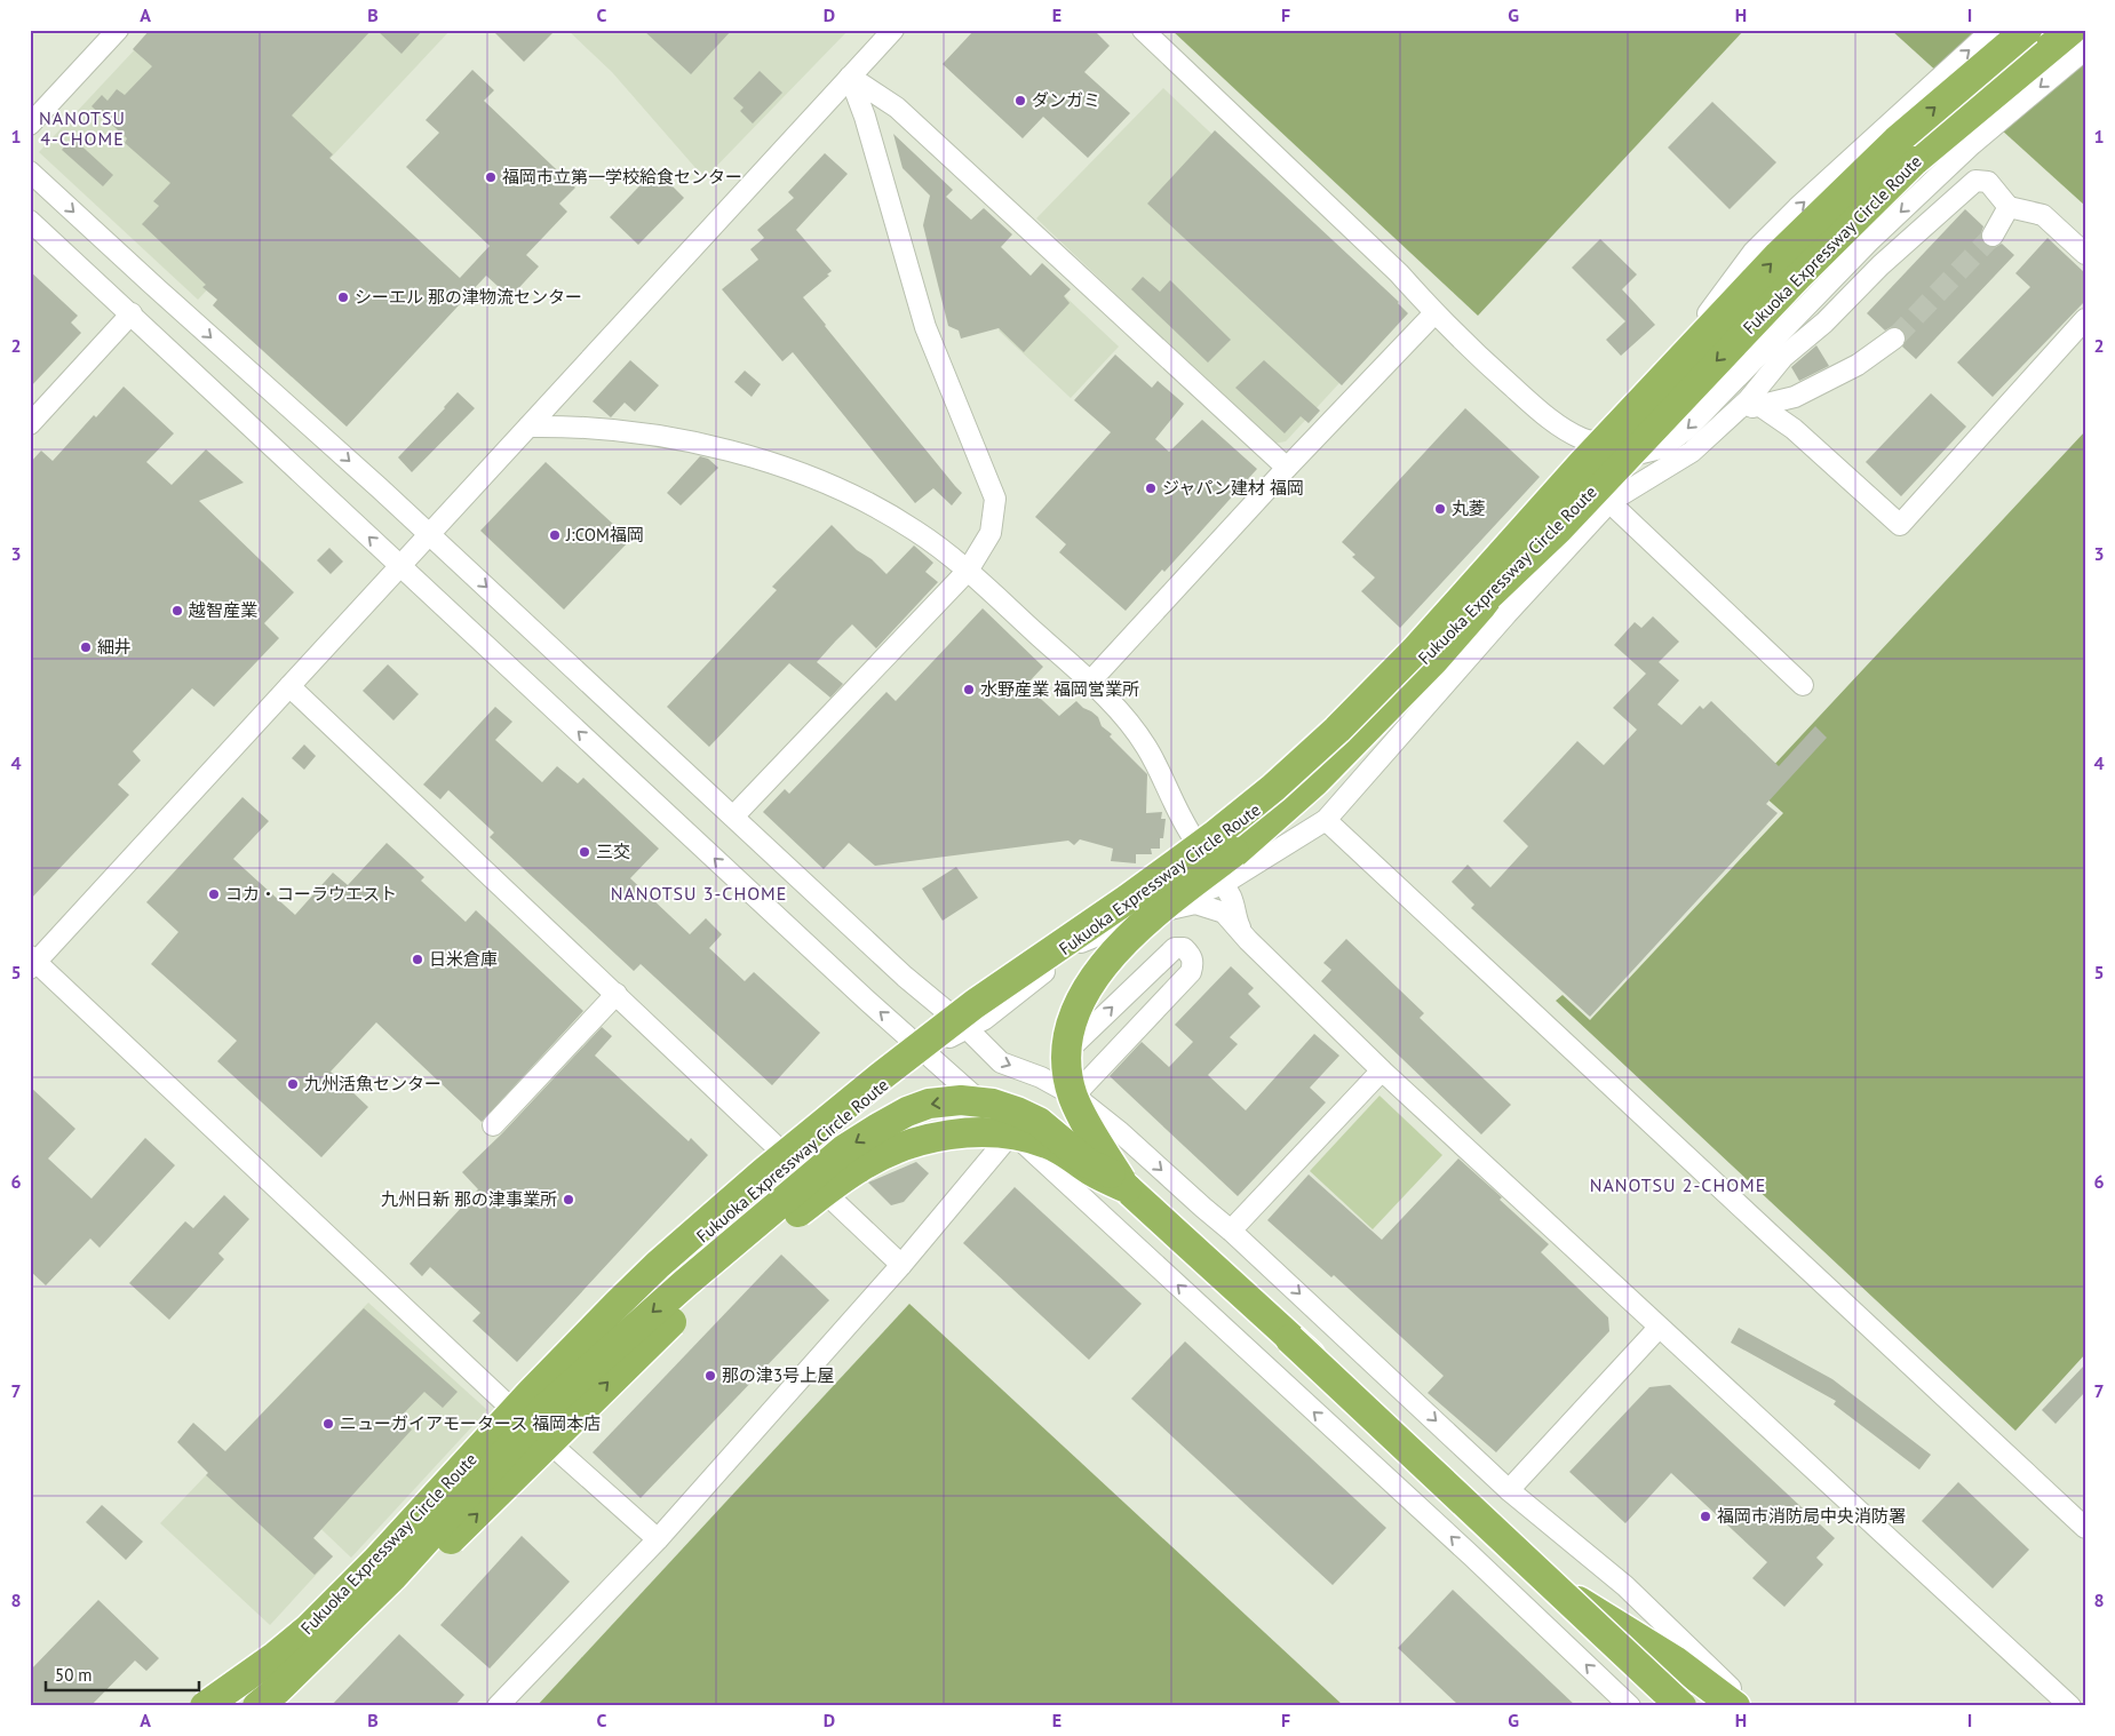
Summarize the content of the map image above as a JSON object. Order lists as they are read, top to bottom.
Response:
{
  "streets": {
    "highway": ["Fukuoka Expressway Circle Route"]
  },
  "districts": ["NANOTSU 4-CHOME", "NANOTSU 3-CHOME", "NANOTSU 2-CHOME"],
  "places": [
    "ダンガミ",
    "福岡市立第一学校給食センター",
    "シーエル 那の津物流センター",
    "ジャパン建材 福岡",
    "丸菱",
    "J:COM福岡",
    "越智産業",
    "細井",
    "水野産業 福岡営業所",
    "三交",
    "コカ・コーラウエスト",
    "日米倉庫",
    "九州活魚センター",
    "九州日新 那の津事業所",
    "那の津3号上屋",
    "ニューガイアモータース 福岡本店",
    "福岡市消防局中央消防署"
  ],
  "scale_bar": "50 m",
  "grid": {
    "columns": [
      "A",
      "B",
      "C",
      "D",
      "E",
      "F",
      "G",
      "H",
      "I"
    ],
    "rows": [
      "1",
      "2",
      "3",
      "4",
      "5",
      "6",
      "7",
      "8"
    ]
  }
}
